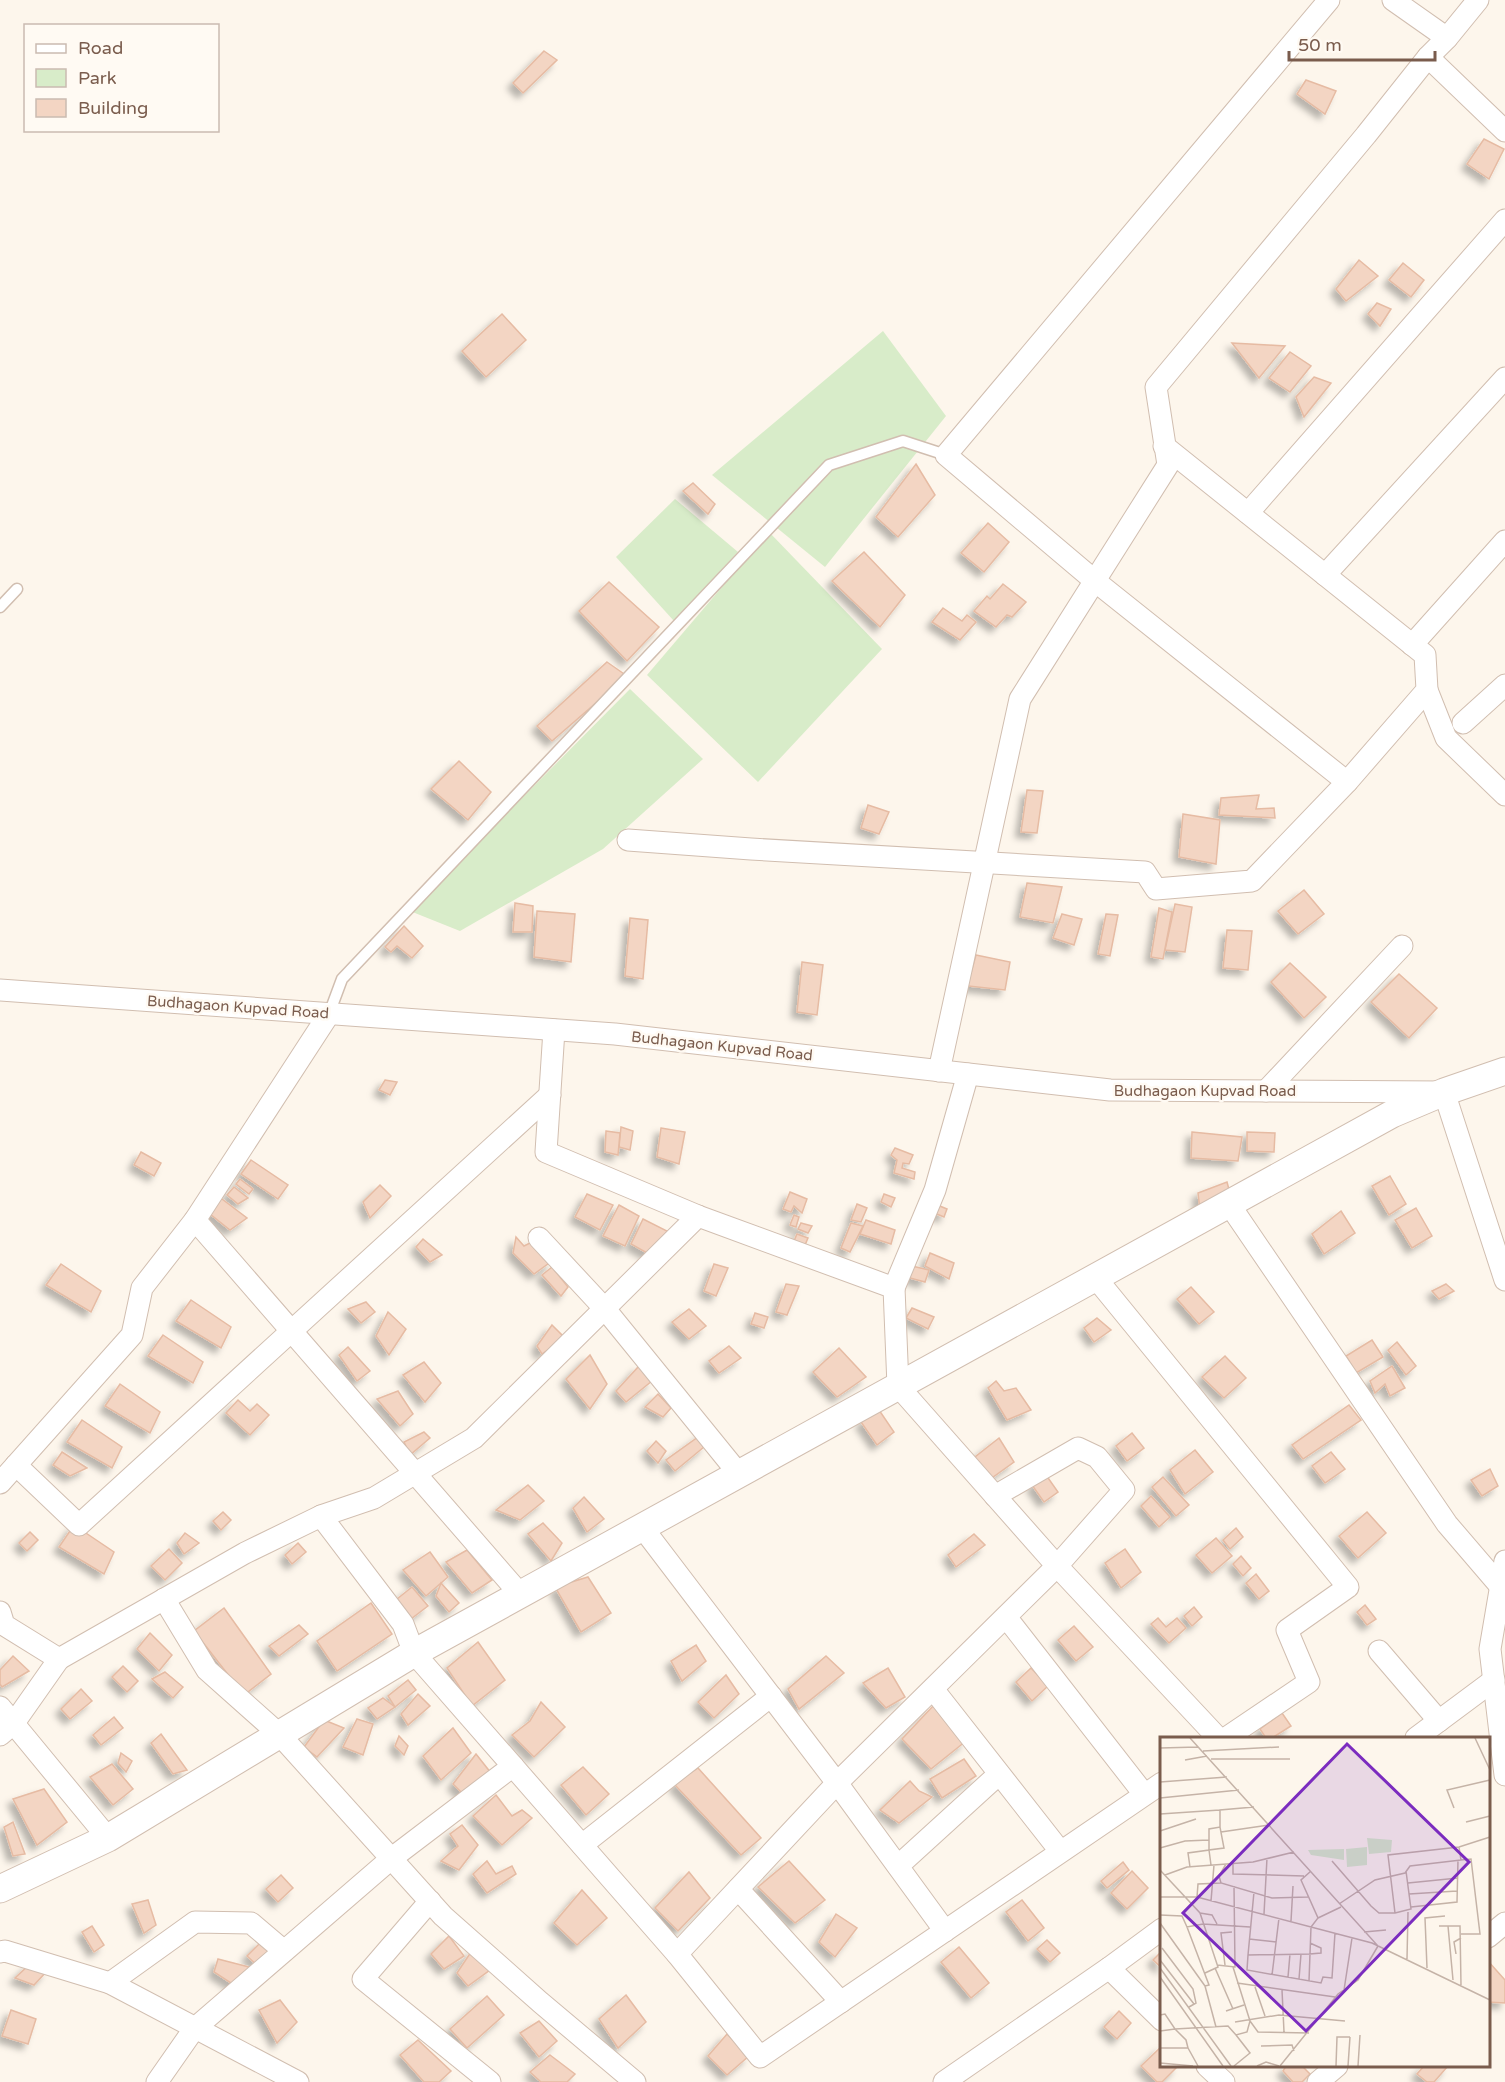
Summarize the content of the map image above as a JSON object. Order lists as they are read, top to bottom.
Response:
{
  "streets": {
    "street": ["Budhagaon Kupvad Road"]
  },
  "legend": ["Road", "Park", "Building"],
  "scale_bar": "50 m"
}
